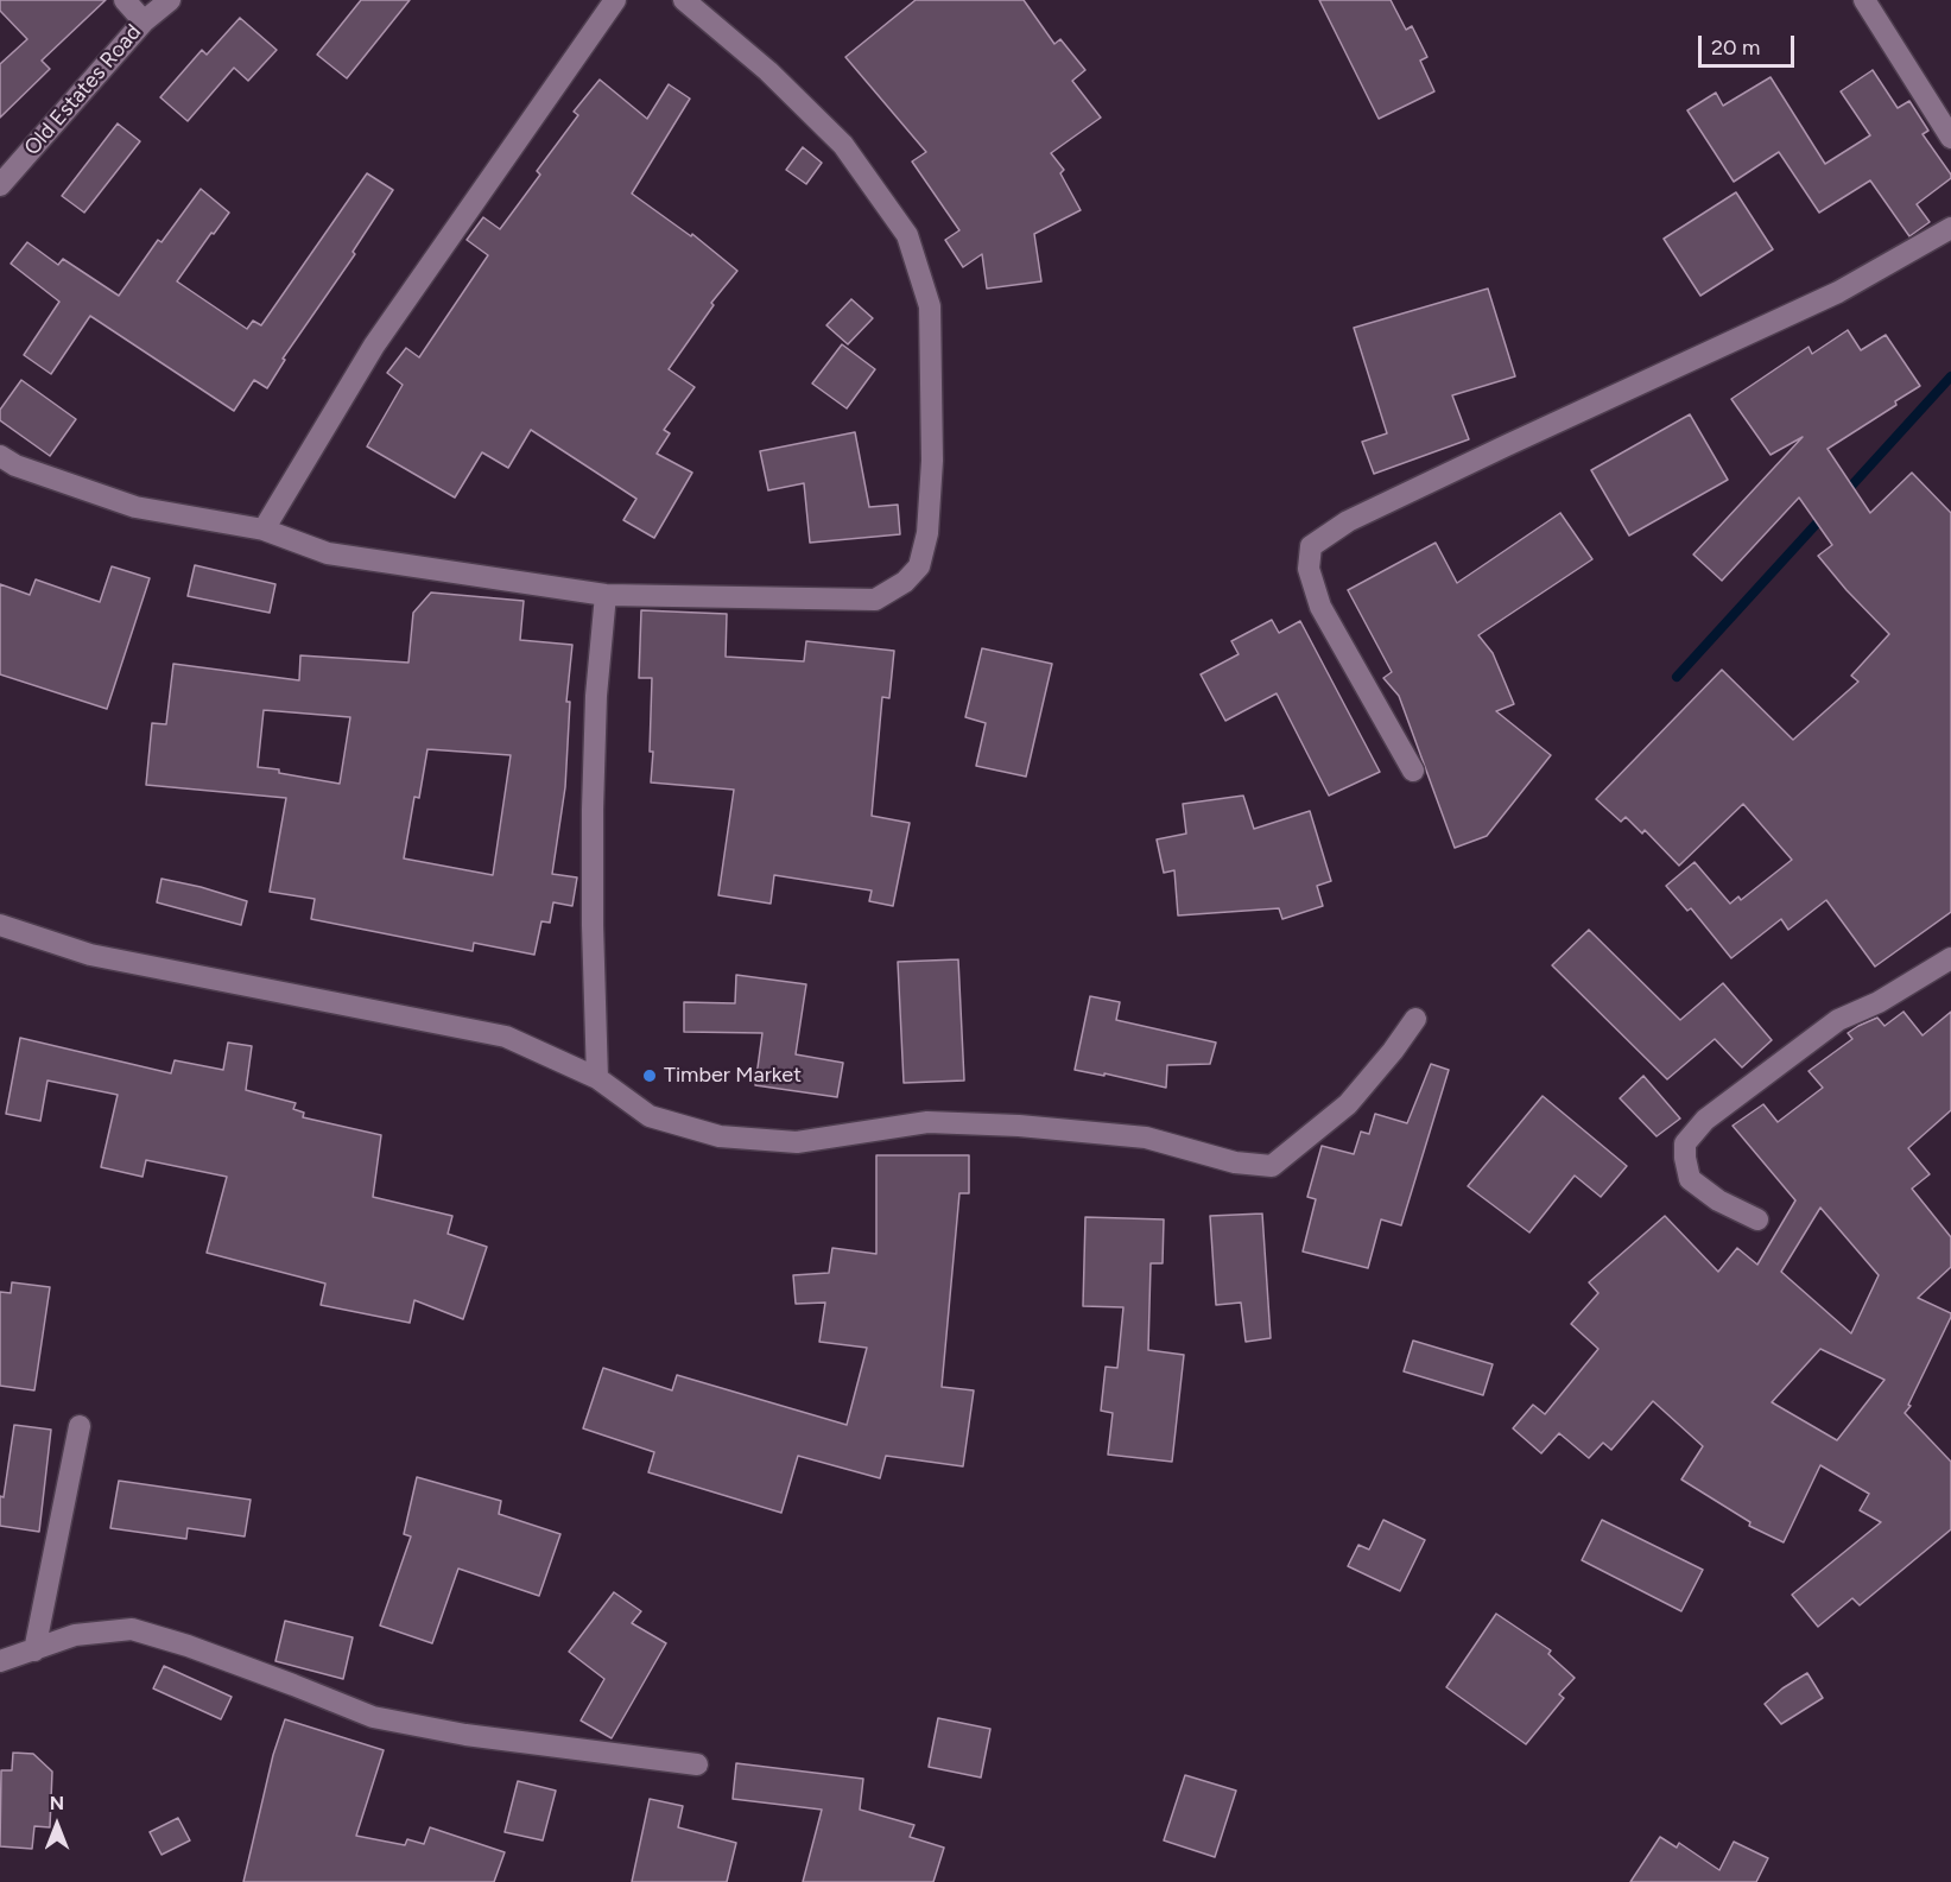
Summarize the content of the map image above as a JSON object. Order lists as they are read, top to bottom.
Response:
{
  "streets": {
    "street": ["Old Estates Road"]
  },
  "places": ["Timber Market"],
  "scale_bar": "20 m",
  "north": "top"
}
